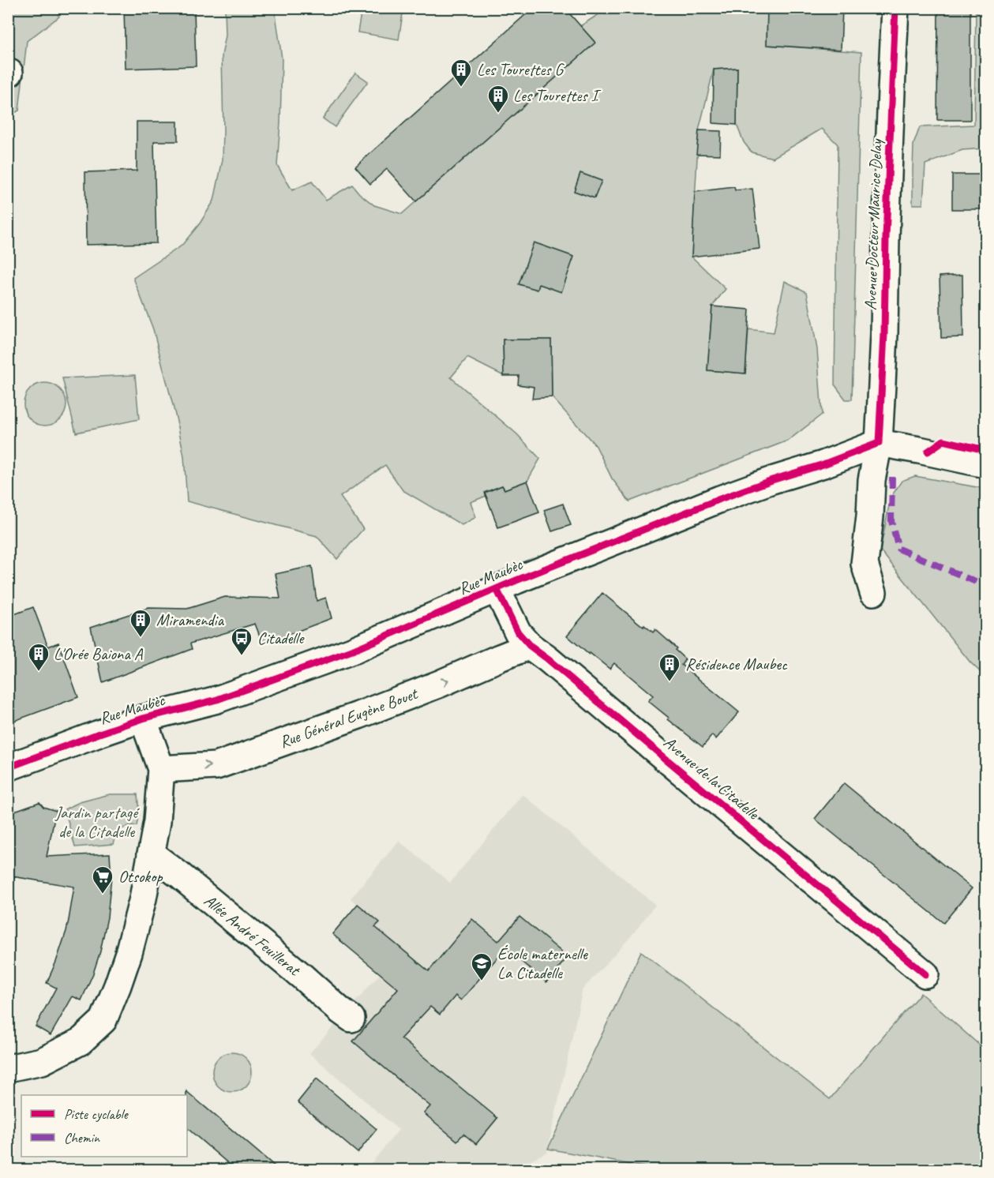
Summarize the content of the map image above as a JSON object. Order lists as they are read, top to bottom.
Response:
{
  "streets": {
    "street": [
      "Avenue Docteur Maurice Delay",
      "Rue Maubèc",
      "Rue Général Eugène Bouet",
      "Avenue de la Citadelle",
      "Allée André Feuillerat"
    ]
  },
  "crossings": [
    ["Avenue Docteur Maurice Delay", "Rue Maubèc"],
    ["Rue Maubèc", "Avenue de la Citadelle"],
    ["Rue Général Eugène Bouet", "Avenue de la Citadelle"]
  ],
  "one_way": ["Rue Général Eugène Bouet"],
  "parks": ["Jardin partagé de la Citadelle"],
  "places": {
    "building": [
      "Les Tourettes G",
      "Les Tourettes I",
      "Miramendia",
      "L'Orée Baiona A",
      "Résidence Maubec"
    ],
    "bus stop": ["Citadelle"],
    "supermarket": ["Otsokop"],
    "school or university": ["École maternelle La Citadelle"]
  },
  "legend": ["Piste cyclable", "Chemin"]
}
